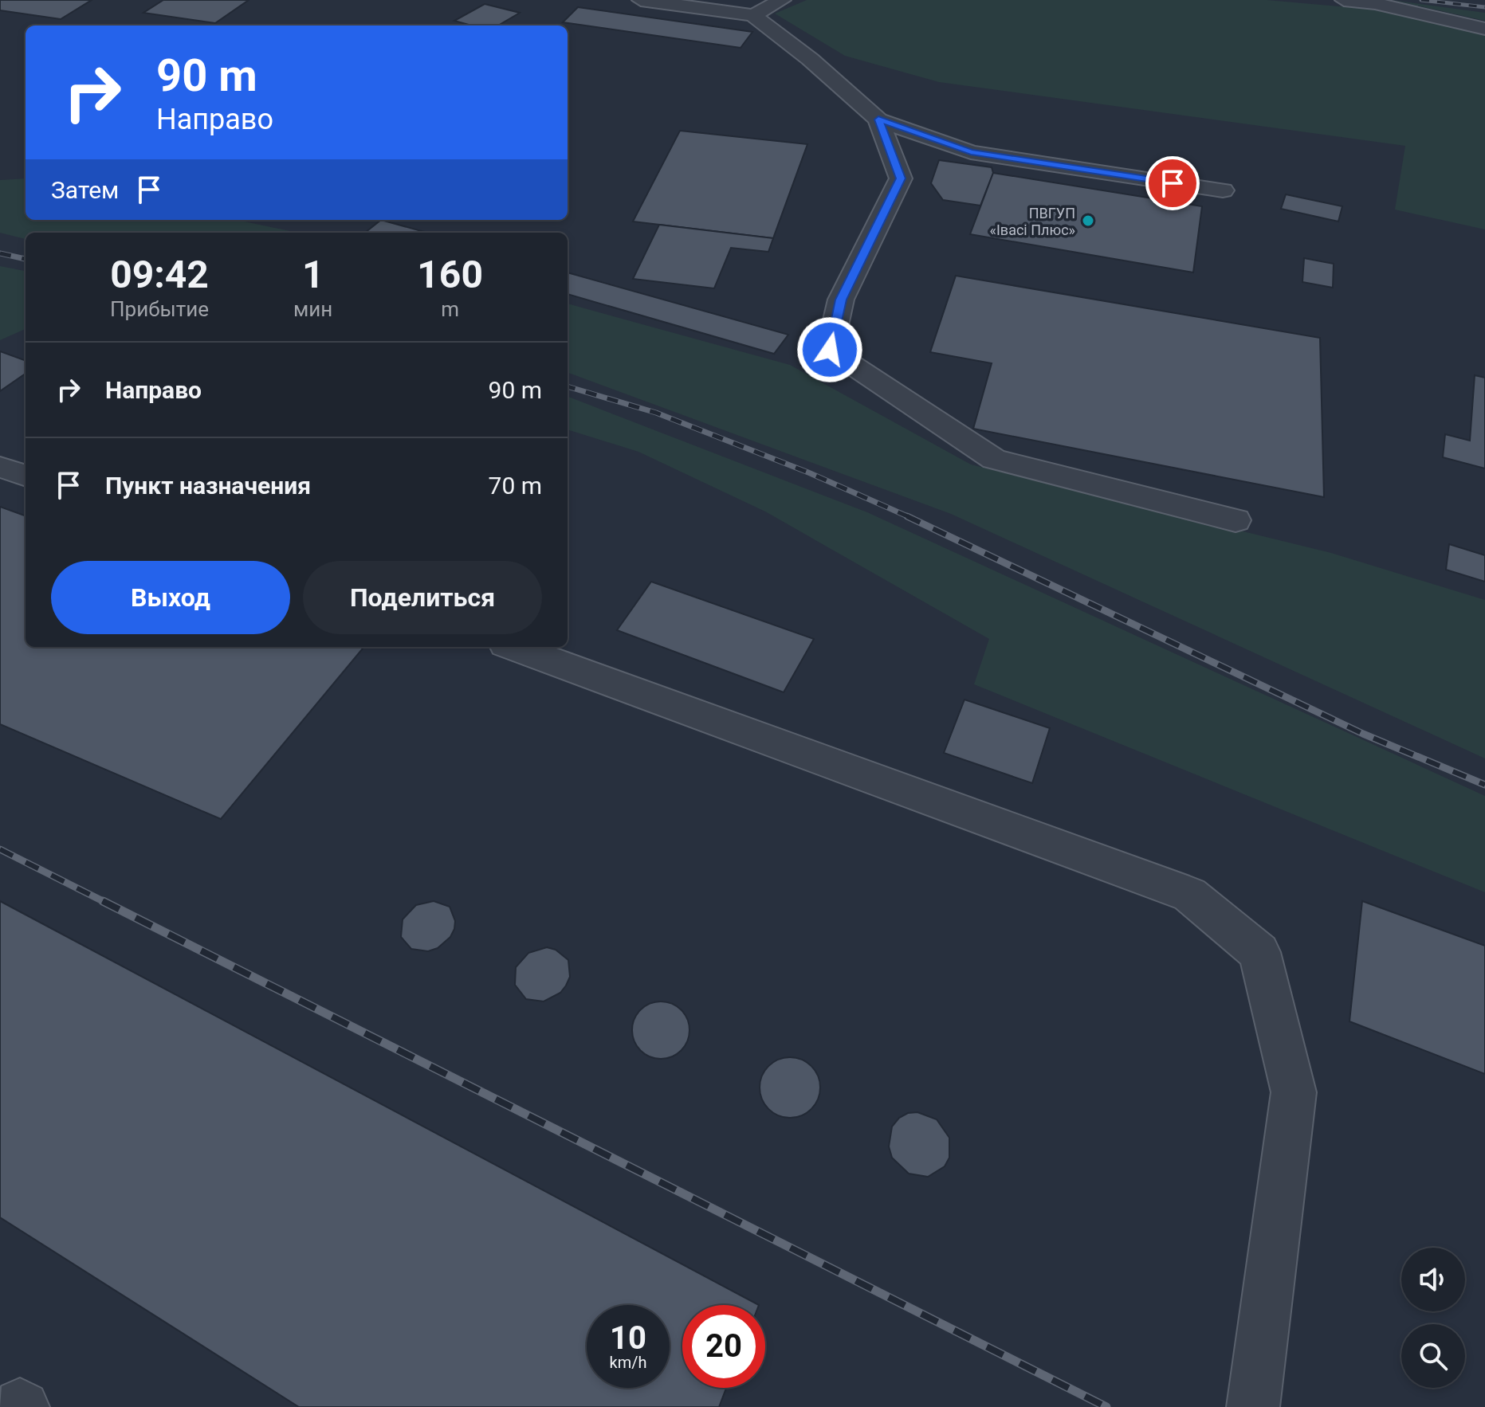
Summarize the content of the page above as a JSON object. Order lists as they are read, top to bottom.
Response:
{
  "places": ["ПВГУП «Івасі Плюс»"],
  "page": {
    "turn": ["90 m", "Направо"],
    "then": "Затем",
    "eta": [
      "09:42",
      "Прибытие",
      "1",
      "мин",
      "160",
      "m"
    ],
    "list": [
      {
        "name": "Направо",
        "value": "90 m"
      },
      {
        "name": "Пункт назначения",
        "value": "70 m"
      }
    ],
    "buttons": ["Выход", "Поделиться"],
    "speed": "10 km/h",
    "limit": "20"
  }
}
